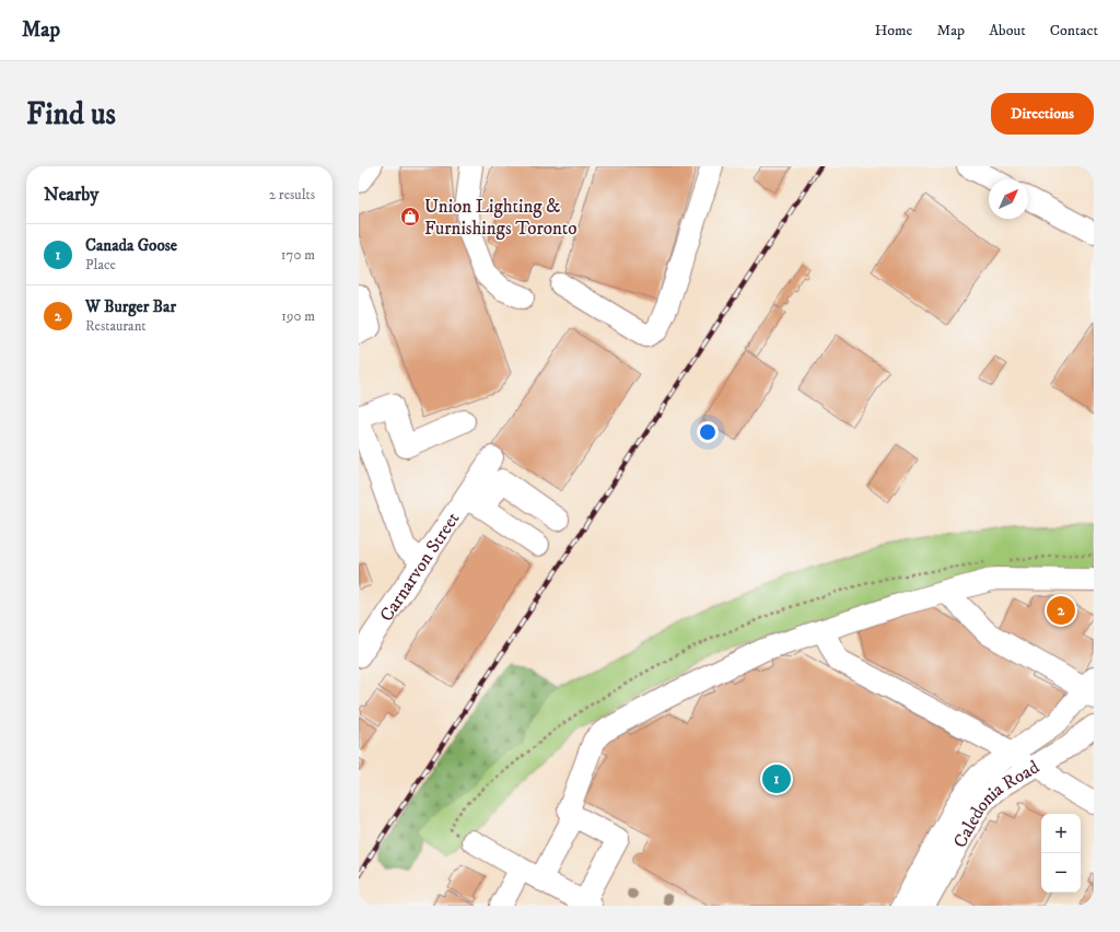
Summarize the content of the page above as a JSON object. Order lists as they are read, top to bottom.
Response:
{
  "streets": {
    "street": ["Carnarvon Street", "Caledonia Road"]
  },
  "places": {
    "shop": ["Union Lighting & Furnishings Toronto"]
  },
  "north": "top right",
  "page": {
    "header": "Map",
    "nav": [
      "Home",
      "Map",
      "About",
      "Contact"
    ],
    "buttons": "Directions",
    "title": "Find us",
    "heading": ["Nearby", "2 results"],
    "list": [
      {
        "mark": "1",
        "name": "Canada Goose",
        "note": "Place",
        "value": "170 m"
      },
      {
        "mark": "2",
        "name": "W Burger Bar",
        "note": "Restaurant",
        "value": "190 m"
      }
    ],
    "pins": ["2", "1"],
    "map_buttons": ["+", "−"]
  }
}
